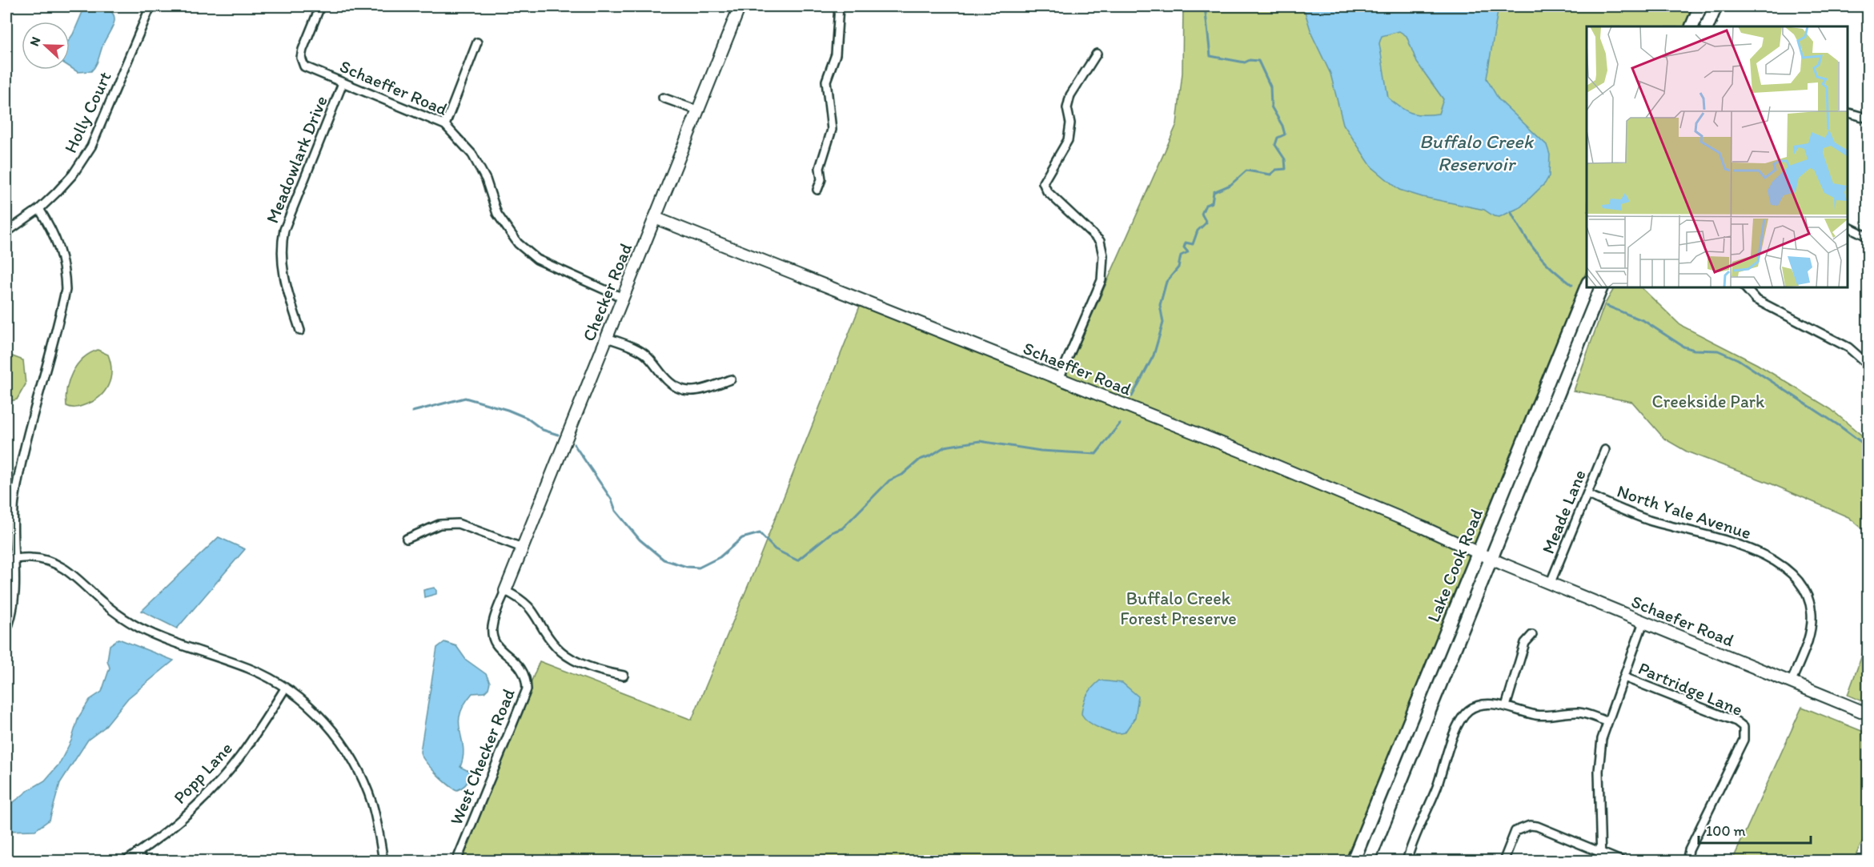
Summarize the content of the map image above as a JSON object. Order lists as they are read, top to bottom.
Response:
{
  "streets": {
    "main road": ["Lake Cook Road"],
    "street": [
      "Schaeffer Road",
      "Holly Court",
      "Meadowlark Drive",
      "Checker Road",
      "Meade Lane",
      "North Yale Avenue",
      "Schaefer Road",
      "Partridge Lane",
      "West Checker Road",
      "Popp Lane"
    ]
  },
  "crossings": [
    ["Schaeffer Road", "Meadowlark Drive"],
    ["Schaeffer Road", "Checker Road"],
    ["Schaeffer Road", "Lake Cook Road"],
    ["Schaeffer Road", "Schaefer Road"],
    ["Checker Road", "West Checker Road"],
    ["Meade Lane", "North Yale Avenue"],
    ["Meade Lane", "Schaefer Road"],
    ["North Yale Avenue", "Schaefer Road"],
    ["Lake Cook Road", "Schaefer Road"]
  ],
  "water": ["Buffalo Creek Reservoir"],
  "parks": ["Creekside Park", "Buffalo Creek Forest Preserve"],
  "scale_bar": "100 m",
  "north": "left"
}
